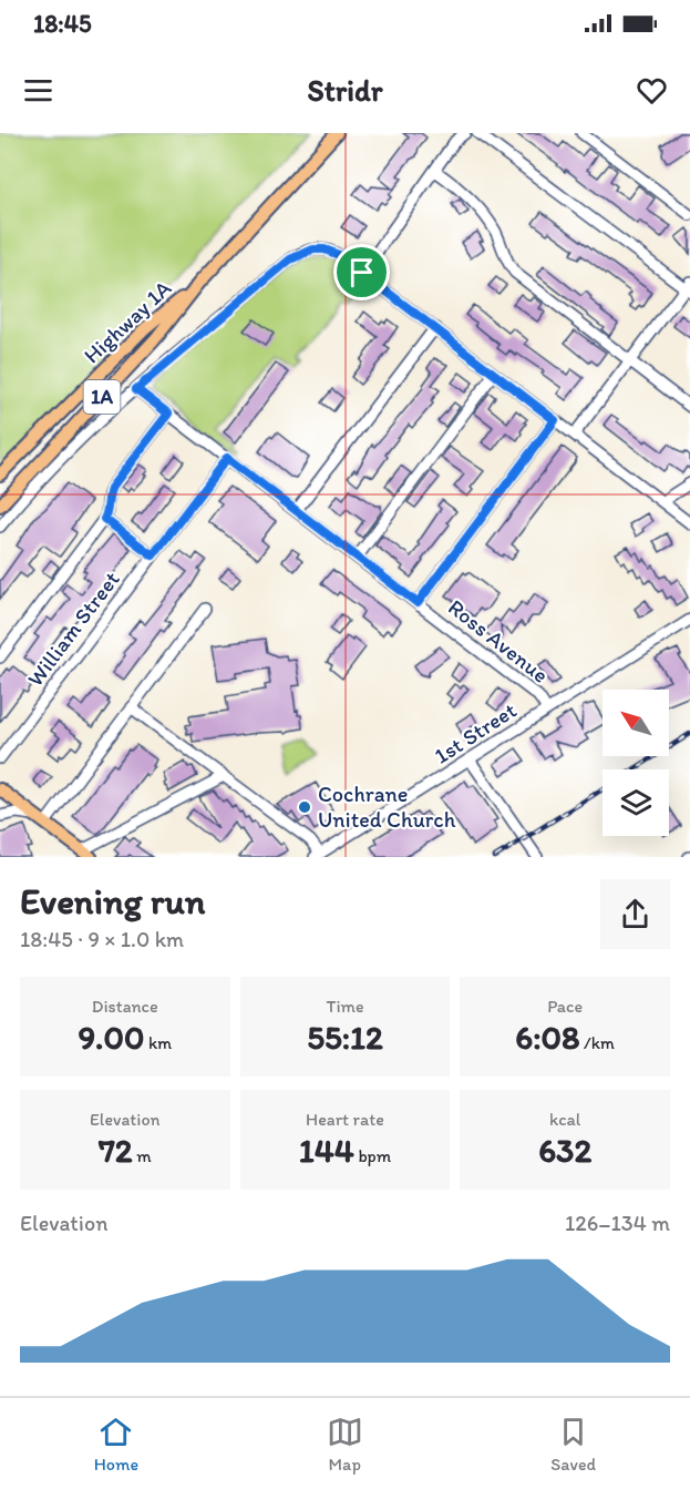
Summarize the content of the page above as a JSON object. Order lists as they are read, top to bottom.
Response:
{
  "streets": {
    "main road": ["Highway 1A", "1A"],
    "street": ["William Street", "Ross Avenue", "1st Street"]
  },
  "crossings": [
    ["William Street", "Ross Avenue"],
    ["Ross Avenue", "1st Street"]
  ],
  "places": ["Cochrane United Church"],
  "north": "top left",
  "page": {
    "status": "18:45",
    "header": "Stridr",
    "heading": ["Evening run", "18:45 · 9 × 1.0 km"],
    "stats": [
      ["Distance", "9.00 km"],
      ["Time", "55:12"],
      ["Pace", "6:08 /km"],
      ["Elevation", "72 m"],
      ["Heart rate", "144 bpm"],
      ["kcal", "632"]
    ],
    "chart": ["Elevation", "126–134 m"],
    "tabs": ["Home", "Map", "Saved"]
  }
}
